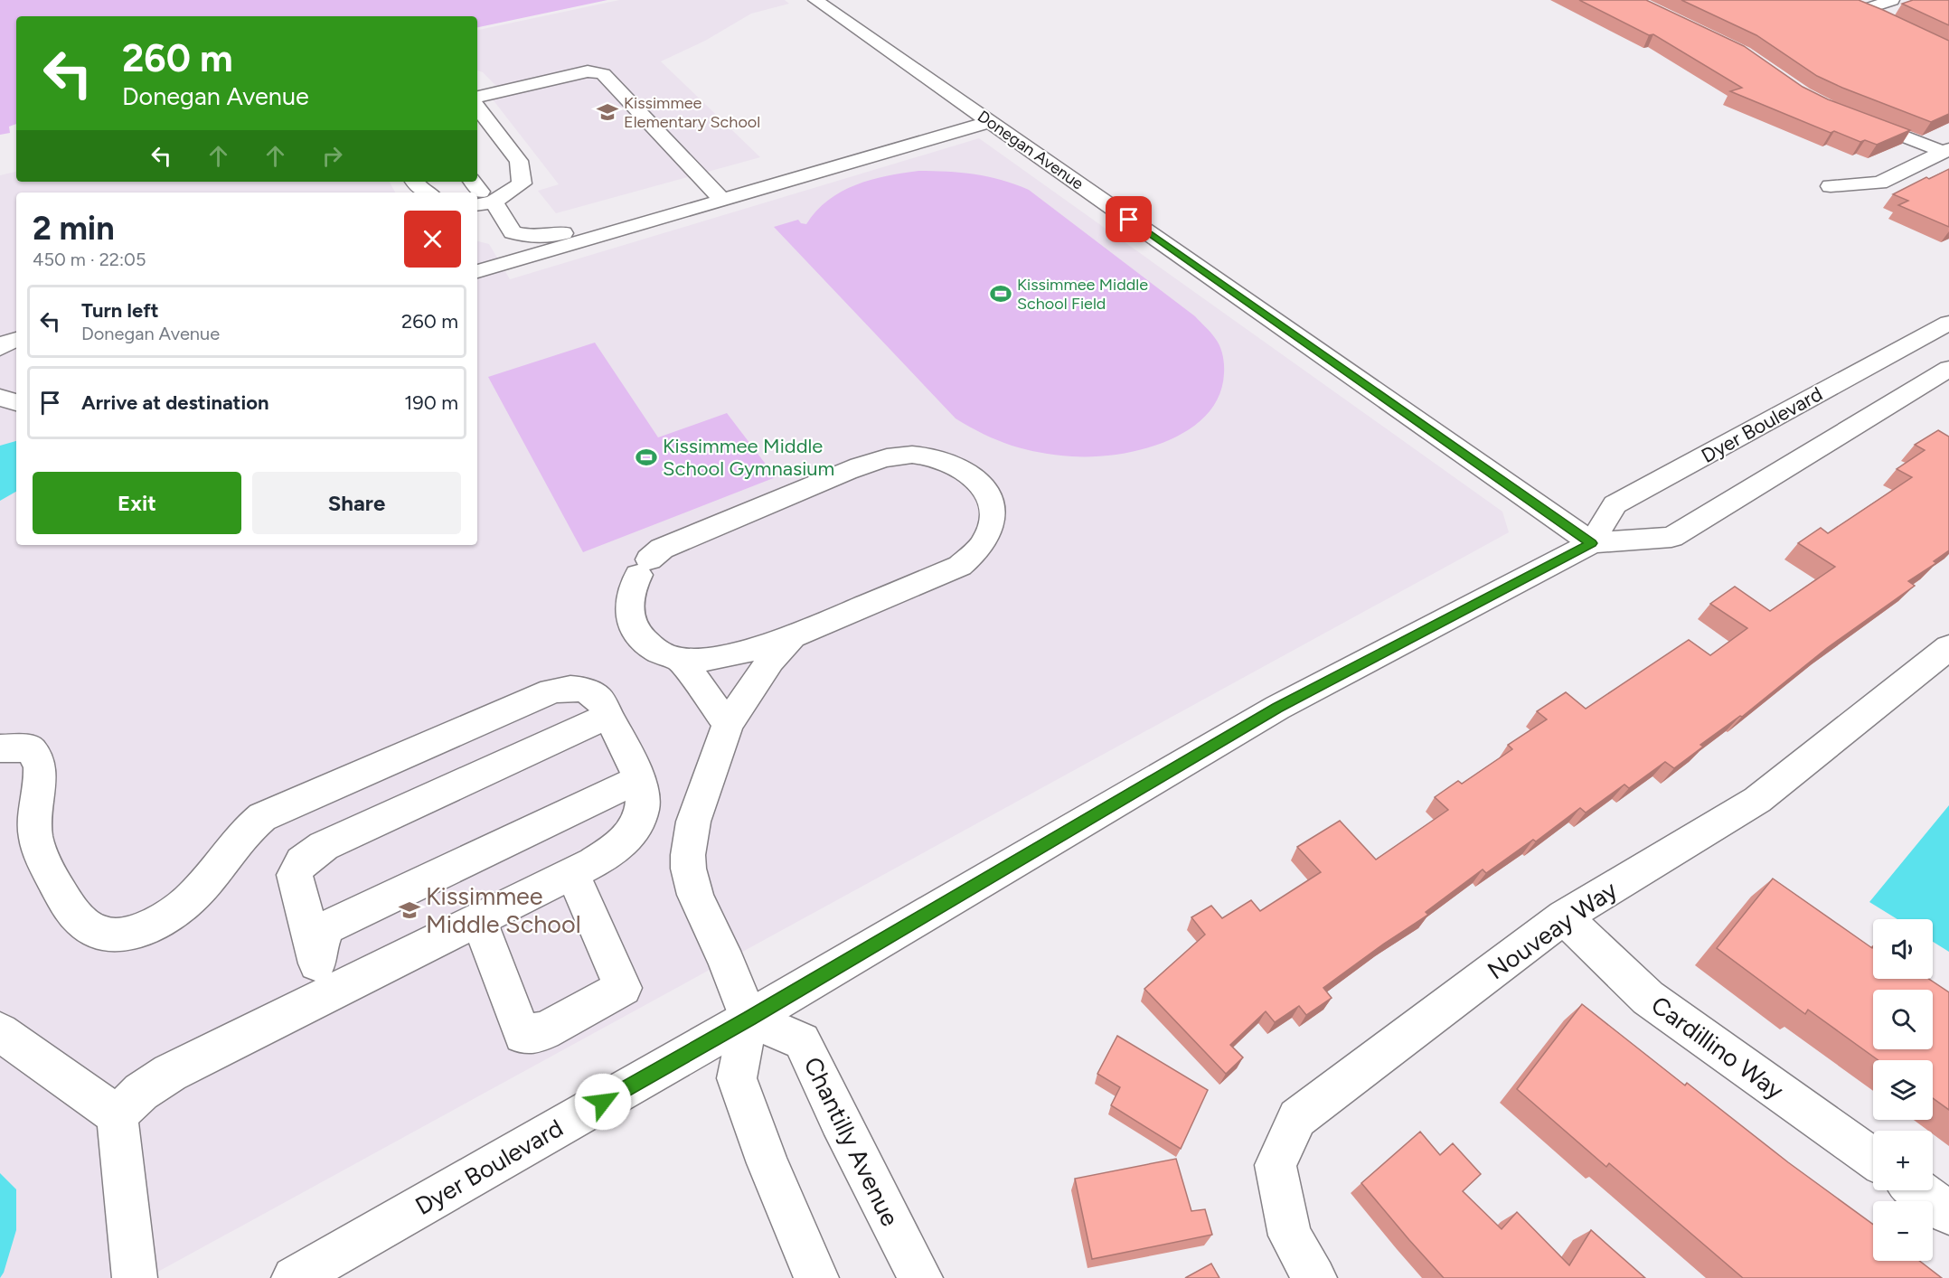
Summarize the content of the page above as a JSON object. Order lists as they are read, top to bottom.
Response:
{
  "streets": {
    "street": [
      "Donegan Avenue",
      "Dyer Boulevard",
      "Nouveay Way",
      "Cardillino Way",
      "Chantilly Avenue"
    ]
  },
  "crossings": [
    ["Donegan Avenue", "Dyer Boulevard"],
    ["Dyer Boulevard", "Chantilly Avenue"],
    ["Nouveay Way", "Cardillino Way"]
  ],
  "places": {
    "school or university": ["Kissimmee Elementary School", "Kissimmee Middle School"],
    "sports": ["Kissimmee Middle School Field", "Kissimmee Middle School Gymnasium"]
  },
  "page": {
    "turn": ["260 m", "Donegan Avenue"],
    "heading": ["2 min", "450 m · 22:05"],
    "list": [
      {
        "name": "Turn left",
        "note": "Donegan Avenue",
        "value": "260 m"
      },
      {
        "name": "Arrive at destination",
        "value": "190 m"
      }
    ],
    "buttons": ["Exit", "Share"],
    "map_buttons": ["+", "−"]
  }
}
